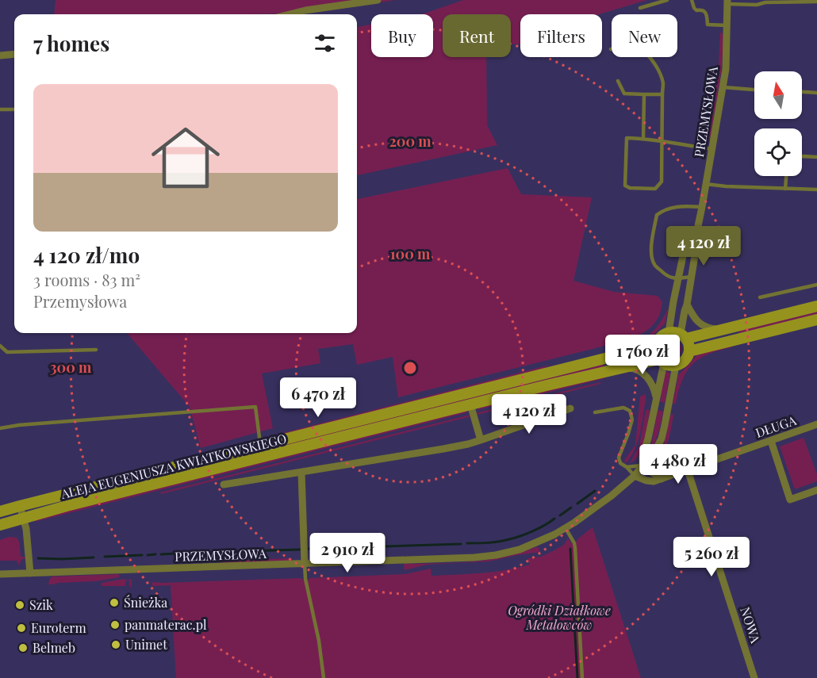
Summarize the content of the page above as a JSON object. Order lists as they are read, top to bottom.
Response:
{
  "streets": {
    "street": [
      "PRZEMYSŁOWA",
      "DŁUGA",
      "ALEJA EUGENIUSZA KWIATKOWSKIEGO",
      "NOWA"
    ]
  },
  "crossings": [
    ["PRZEMYSŁOWA", "DŁUGA"],
    ["PRZEMYSŁOWA", "ALEJA EUGENIUSZA KWIATKOWSKIEGO"],
    ["DŁUGA", "NOWA"]
  ],
  "parks": ["Ogródki Działkowe Metalowców"],
  "places": [
    "Śnieżka",
    "Szik",
    "panmaterac.pl",
    "Euroterm",
    "Unimet",
    "Belmeb"
  ],
  "north": "top",
  "page": {
    "chip": [
      "Buy",
      "Rent",
      "Filters",
      "New"
    ],
    "heading": "7 homes",
    "list": [
      {
        "name": "4 120 zł/mo",
        "note": "3 rooms · 83 m² · Przemysłowa"
      }
    ],
    "price": [
      "4 120 zł",
      "1 760 zł",
      "6 470 zł",
      "4 120 zł",
      "4 480 zł",
      "2 910 zł",
      "5 260 zł"
    ]
  },
  "rings": ["200 m", "100 m", "300 m"]
}
